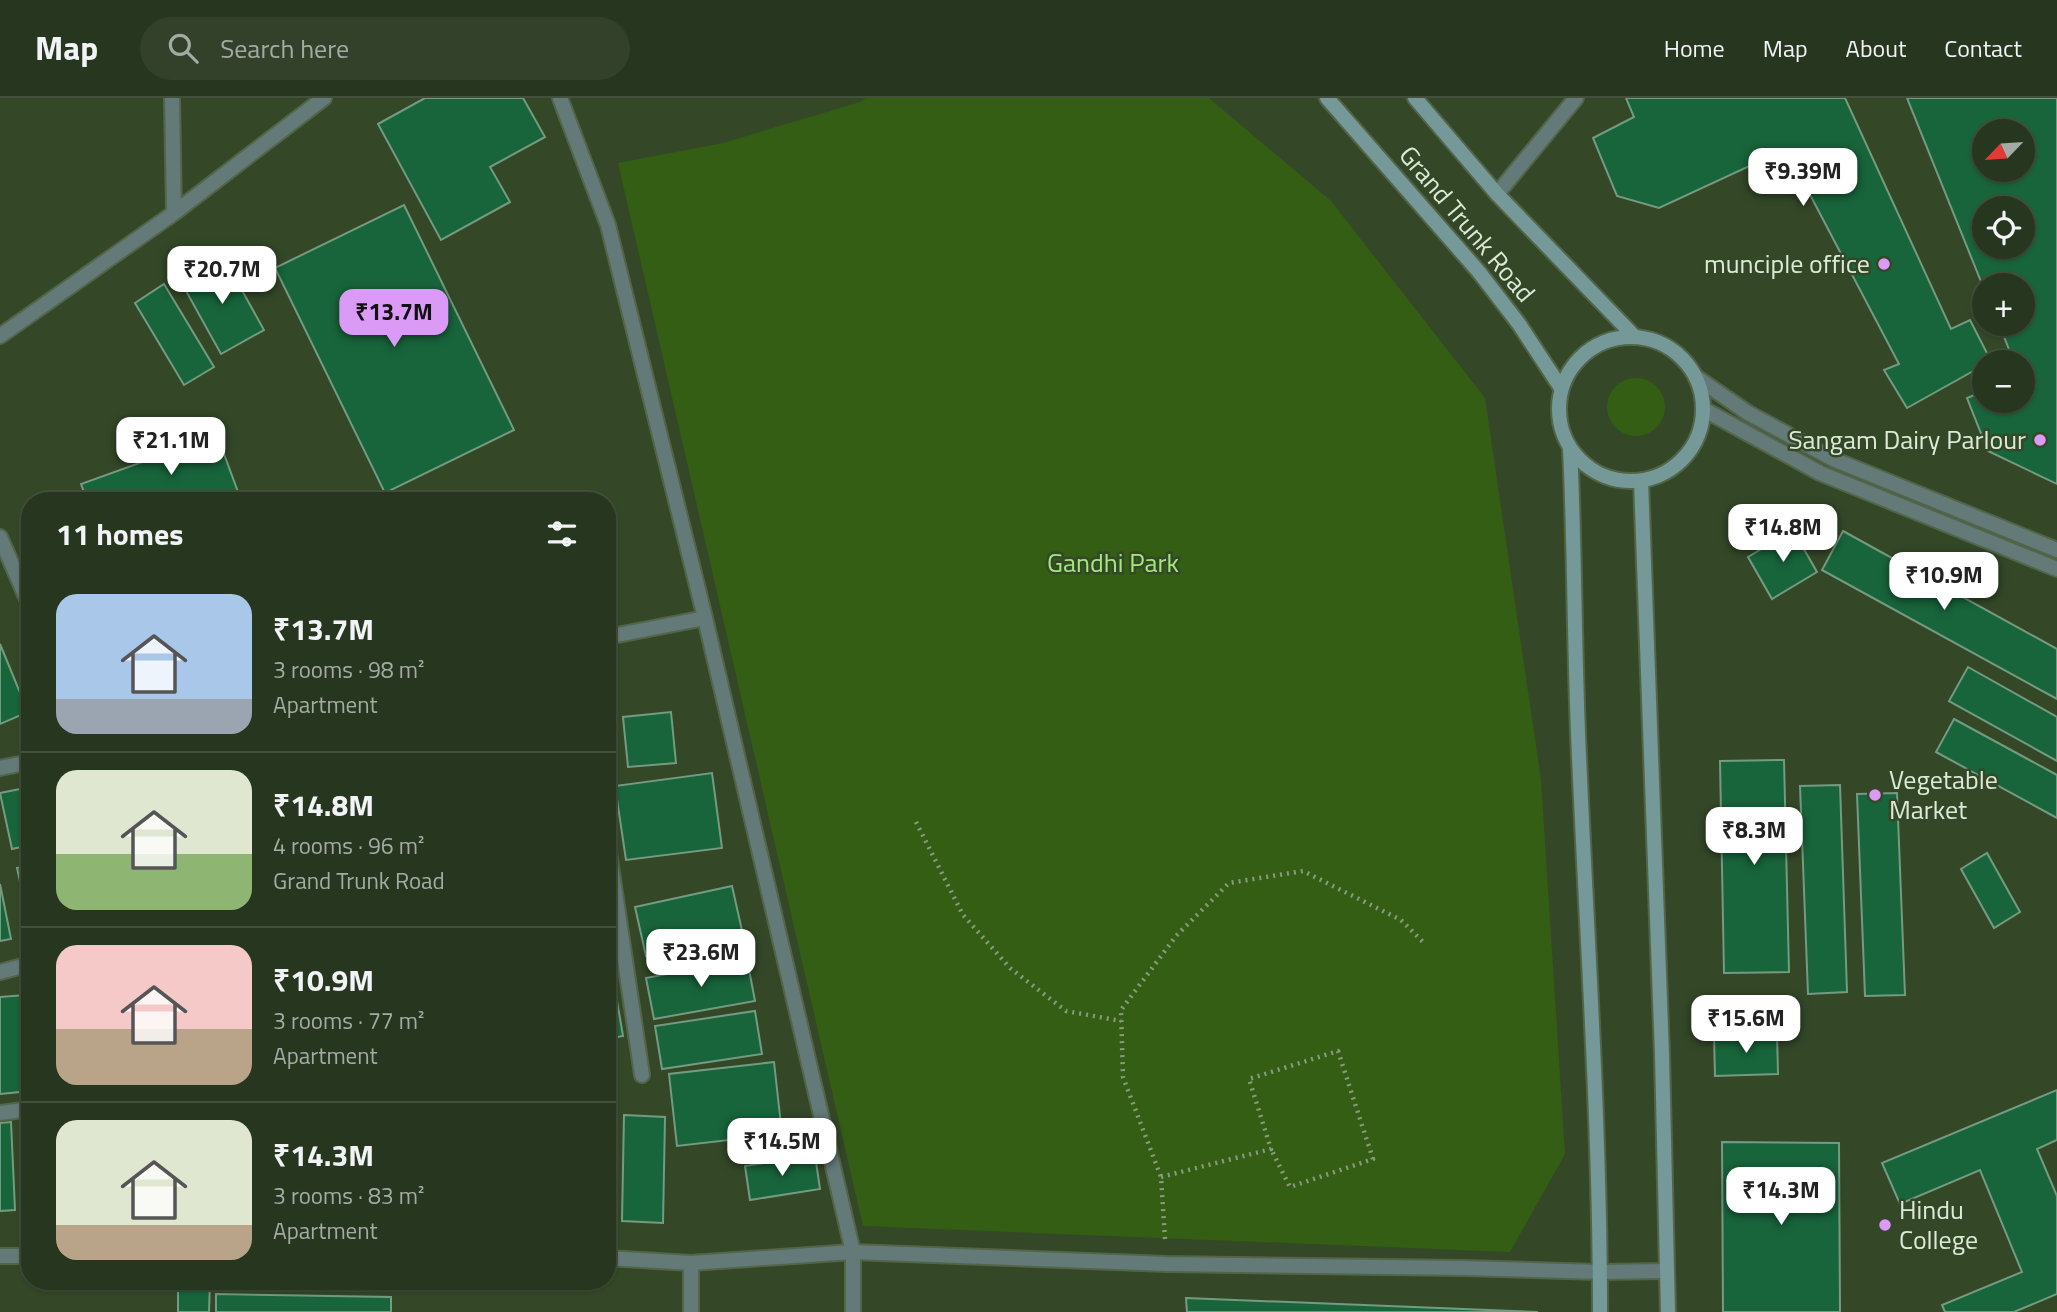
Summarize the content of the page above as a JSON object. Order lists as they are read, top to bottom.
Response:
{
  "streets": {
    "main road": ["Grand Trunk Road"]
  },
  "parks": ["Gandhi Park"],
  "places": [
    "munciple office",
    "Sangam Dairy Parlour",
    "Vegetable Market",
    "Hindu College"
  ],
  "north": "bottom left",
  "page": {
    "header": "Map",
    "search": "Search here",
    "nav": [
      "Home",
      "Map",
      "About",
      "Contact"
    ],
    "map_buttons": ["+", "−"],
    "price": [
      "₹9.39M",
      "₹20.7M",
      "₹13.7M",
      "₹21.1M",
      "₹14.8M",
      "₹10.9M",
      "₹8.3M",
      "₹23.6M",
      "₹15.6M",
      "₹14.5M",
      "₹14.3M"
    ],
    "heading": "11 homes",
    "list": [
      {
        "name": "₹13.7M",
        "note": "3 rooms · 98 m² · Apartment"
      },
      {
        "name": "₹14.8M",
        "note": "4 rooms · 96 m² · Grand Trunk Road"
      },
      {
        "name": "₹10.9M",
        "note": "3 rooms · 77 m² · Apartment"
      },
      {
        "name": "₹14.3M",
        "note": "3 rooms · 83 m² · Apartment"
      }
    ]
  }
}
